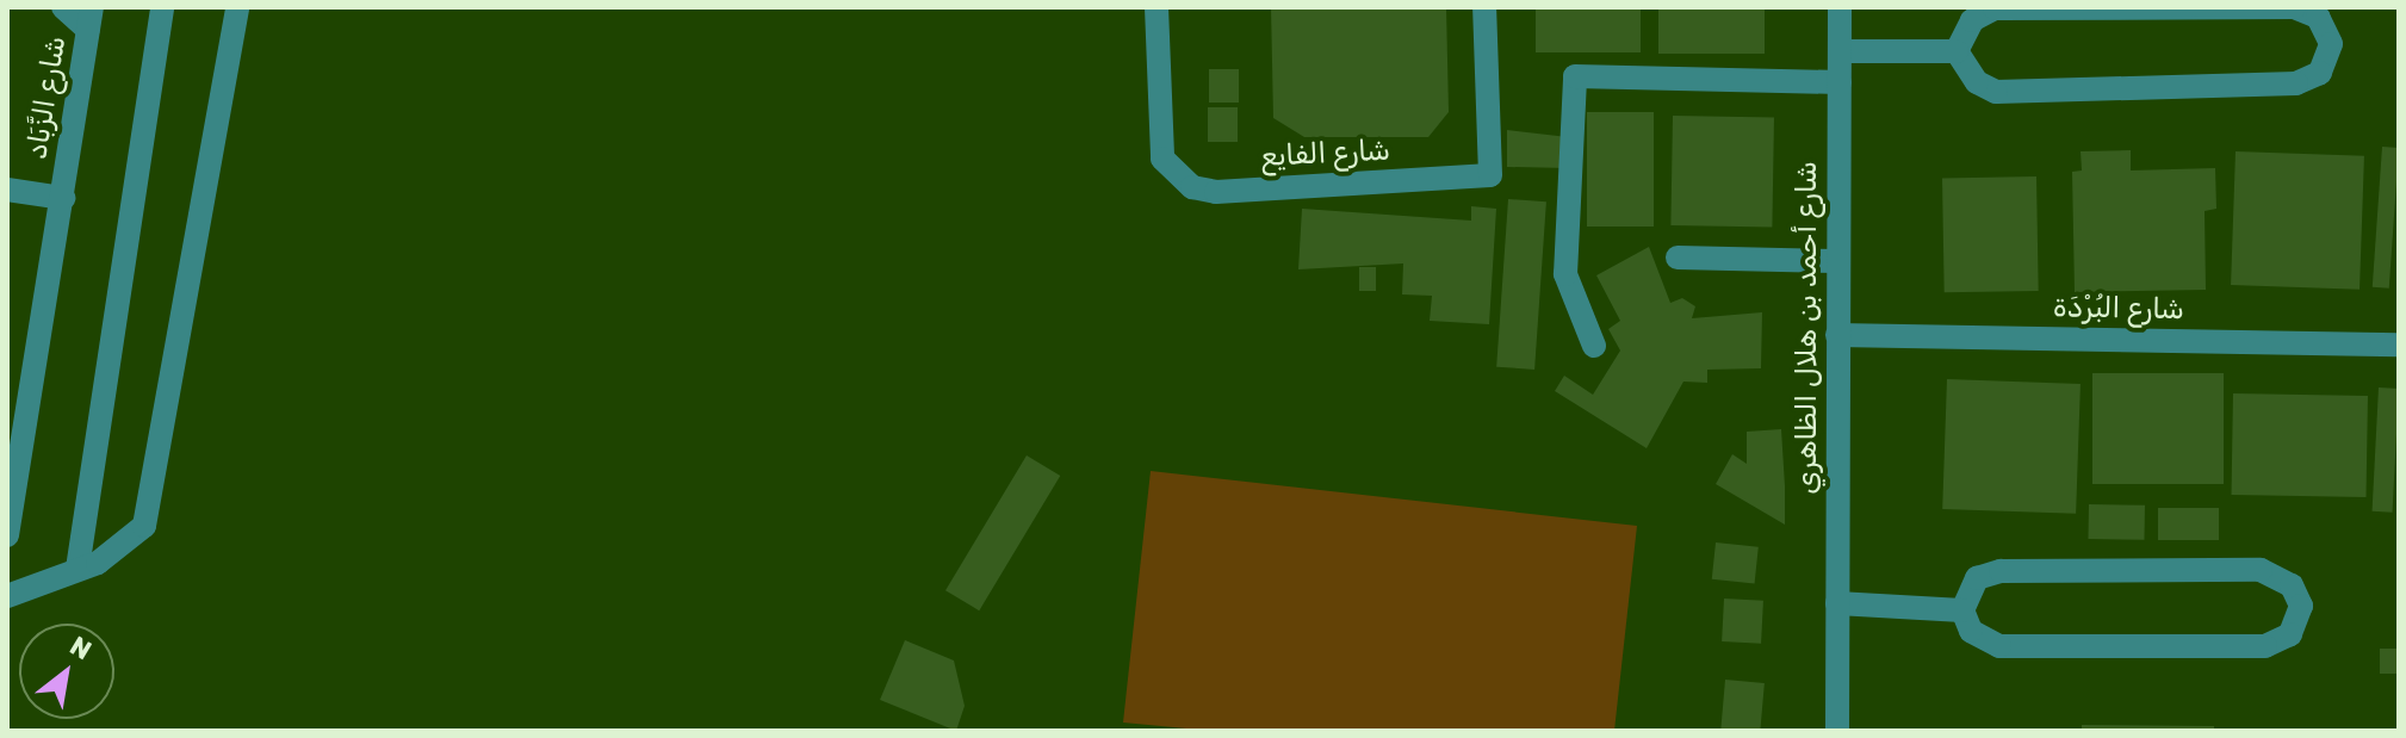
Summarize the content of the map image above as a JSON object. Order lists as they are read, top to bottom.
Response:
{
  "streets": {
    "street": [
      "شارع الزَّبَاد",
      "شارع الفايع",
      "شارع البُرْدَة",
      "شارع أحمد بن هلال الظاهري"
    ]
  },
  "crossings": [
    ["شارع البُرْدَة", "شارع أحمد بن هلال الظاهري"]
  ],
  "north": "top right"
}
